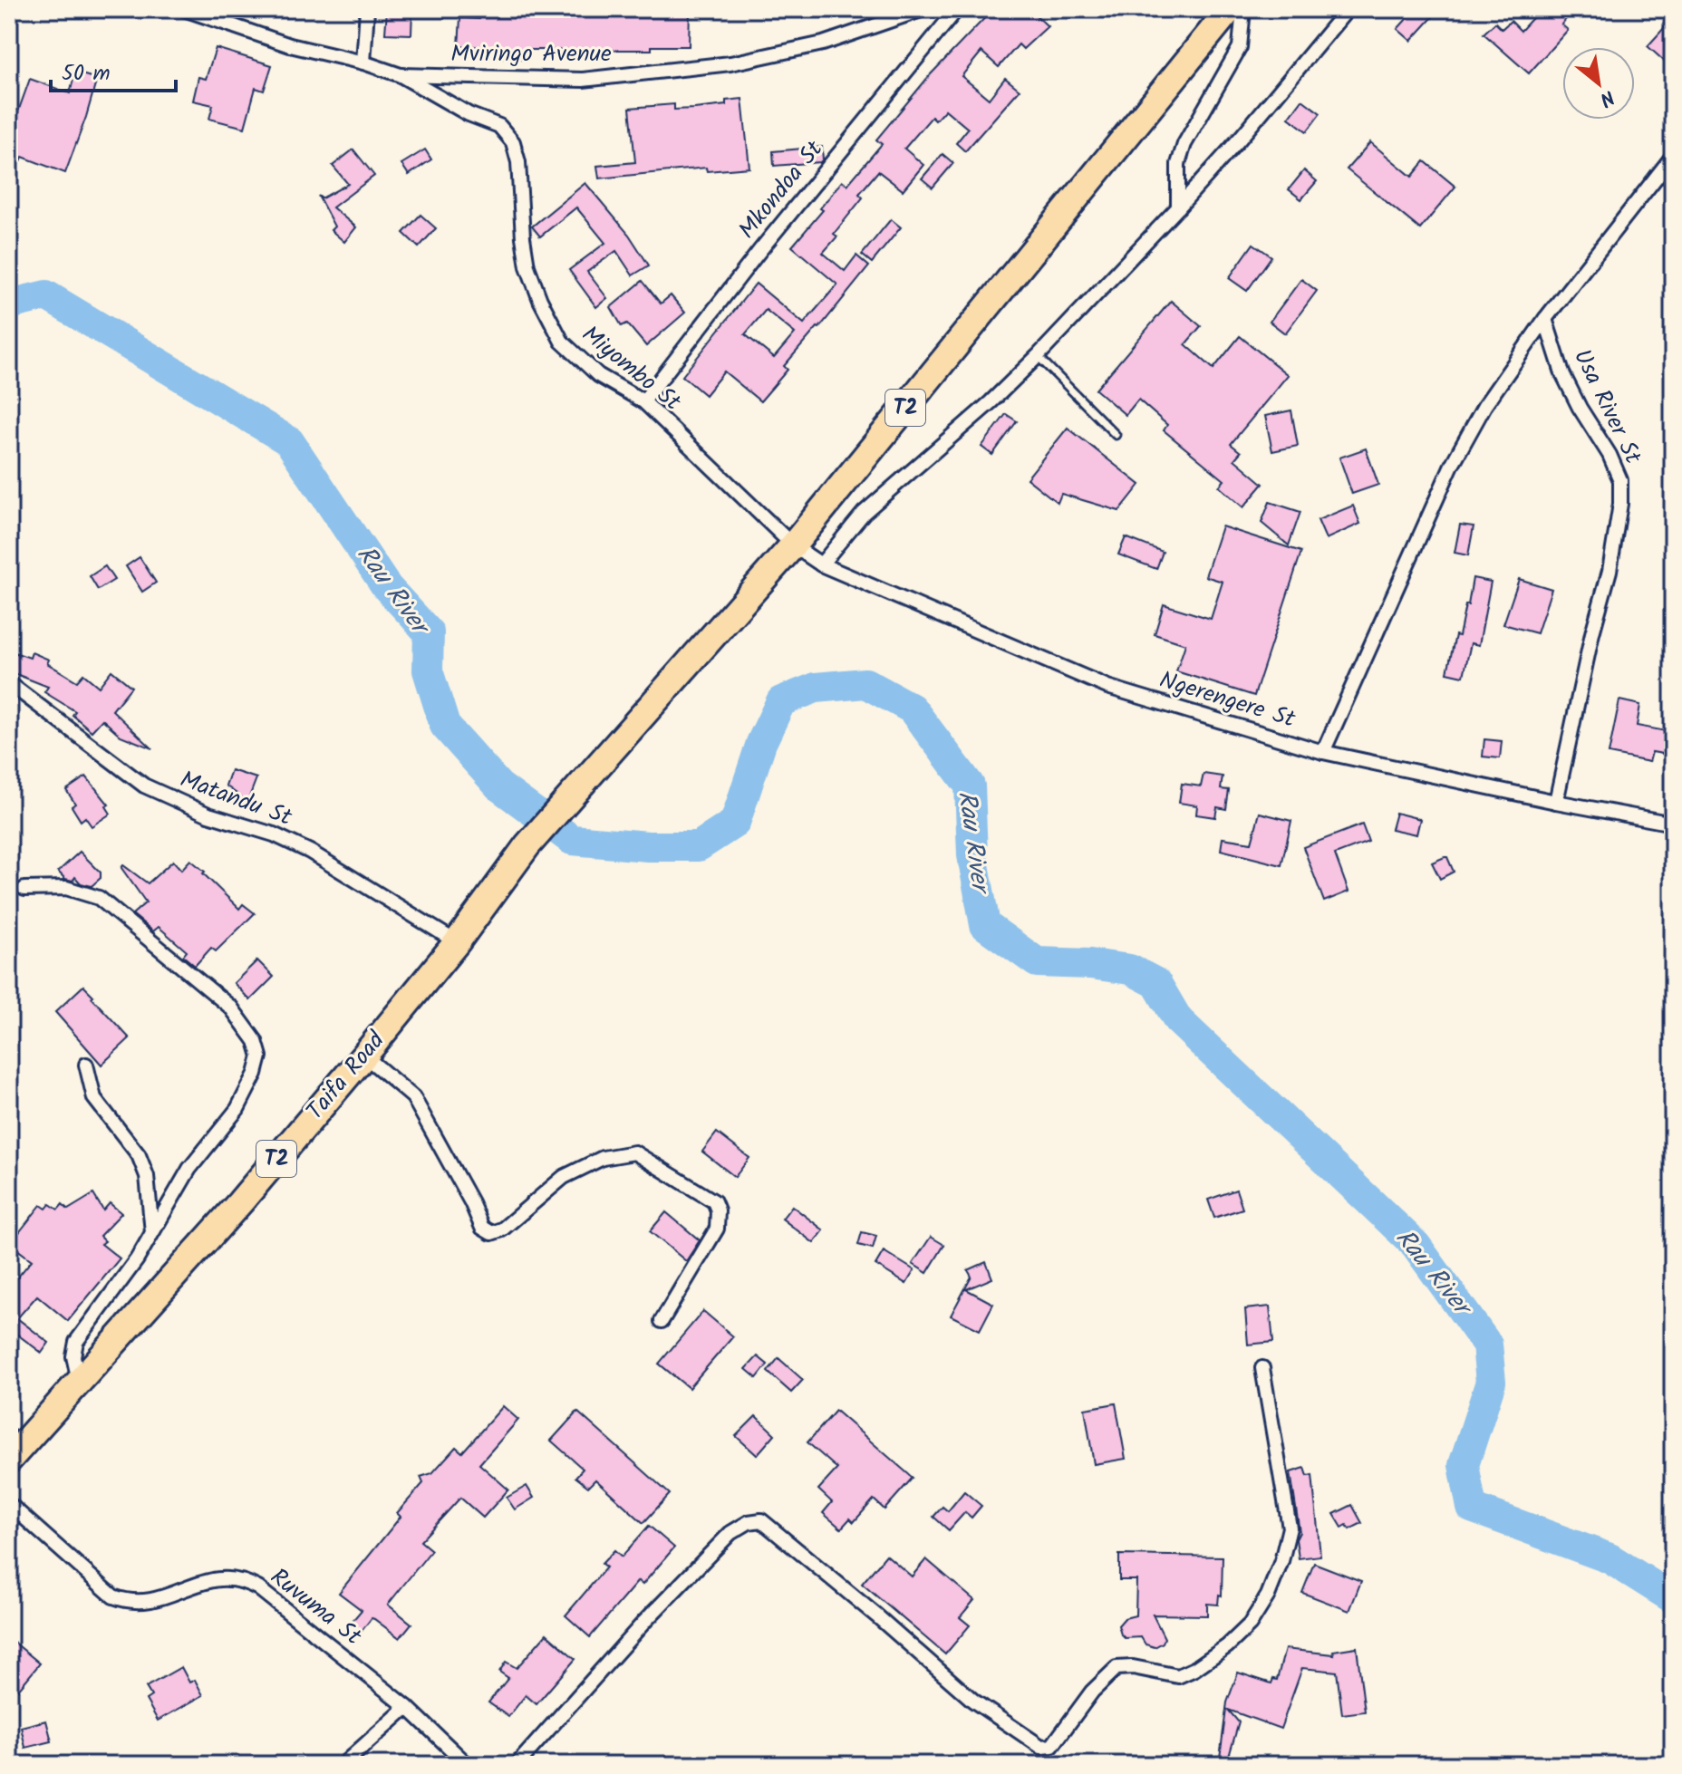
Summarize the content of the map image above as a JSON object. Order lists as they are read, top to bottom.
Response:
{
  "streets": {
    "highway": ["T2", "Taifa Road"],
    "street": [
      "Mviringo Avenue",
      "Mkondoa St",
      "Miyombo St",
      "Usa River St",
      "Ngerengere St",
      "Matandu St",
      "Ruvuma St"
    ]
  },
  "crossings": [
    ["Mviringo Avenue", "Miyombo St"],
    ["Mkondoa St", "Miyombo St"],
    ["Miyombo St", "T2"],
    ["Miyombo St", "Ngerengere St"],
    ["Miyombo St", "Taifa Road"],
    ["Usa River St", "Ngerengere St"],
    ["T2", "Ngerengere St"],
    ["T2", "Taifa Road"],
    ["Ngerengere St", "Taifa Road"],
    ["Matandu St", "Taifa Road"]
  ],
  "water": ["Rau River"],
  "scale_bar": "50 m",
  "north": "bottom right"
}
